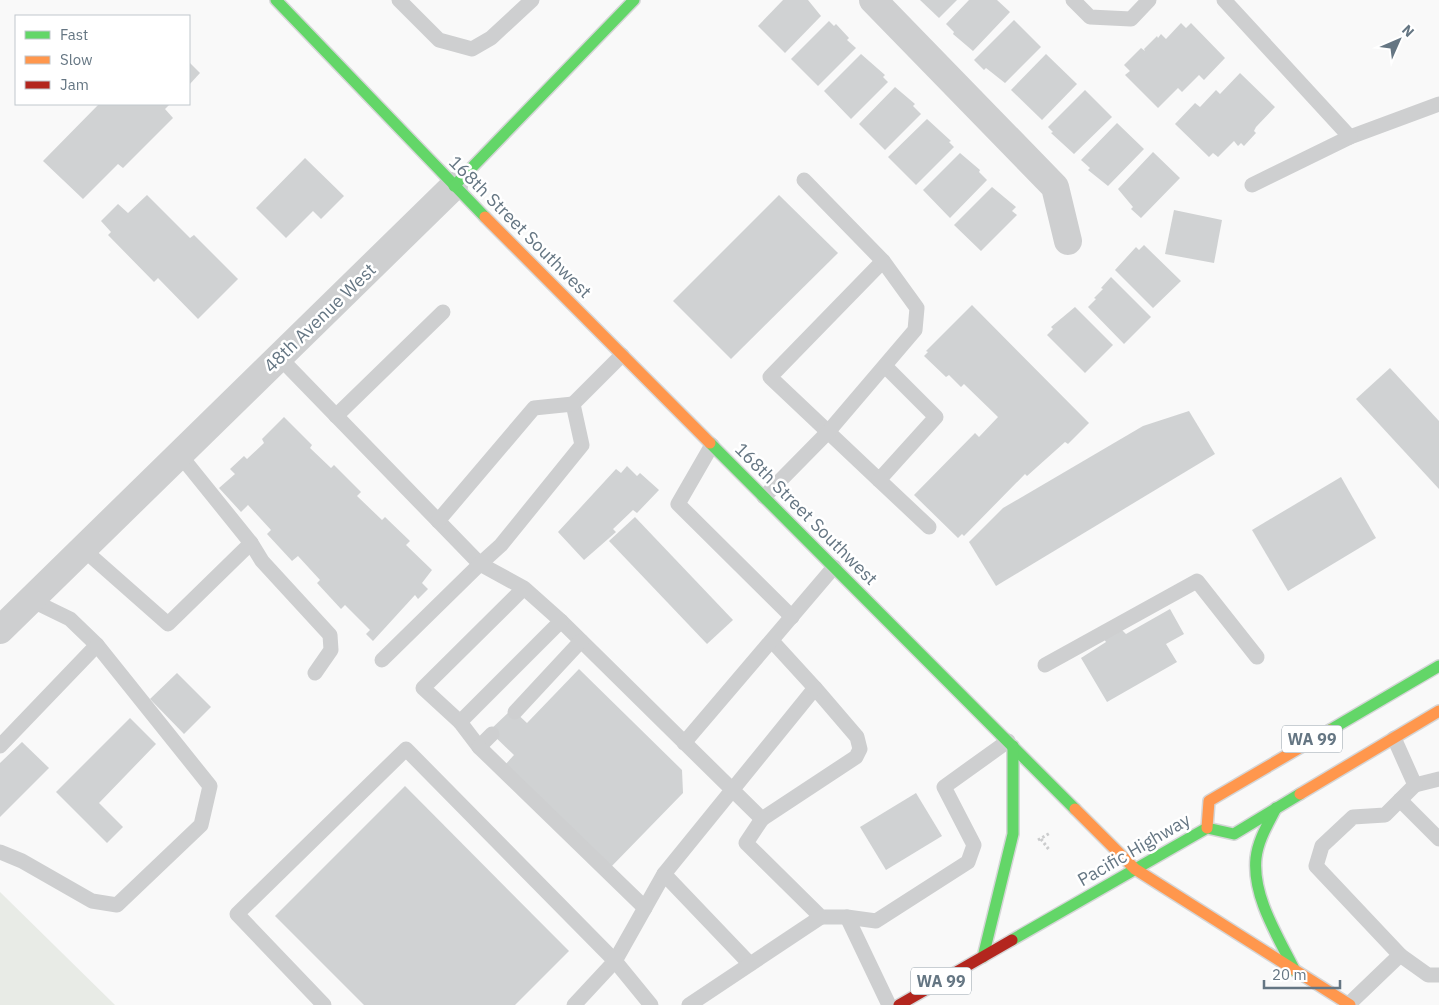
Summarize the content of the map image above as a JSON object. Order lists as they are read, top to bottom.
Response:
{
  "streets": {
    "main road": [
      "168th Street Southwest",
      "48th Avenue West",
      "WA 99",
      "Pacific Highway"
    ]
  },
  "crossings": [
    ["168th Street Southwest", "48th Avenue West"],
    ["168th Street Southwest", "Pacific Highway"],
    ["WA 99", "Pacific Highway"]
  ],
  "legend": ["Fast", "Slow", "Jam"],
  "scale_bar": "20 m",
  "north": "top right"
}
